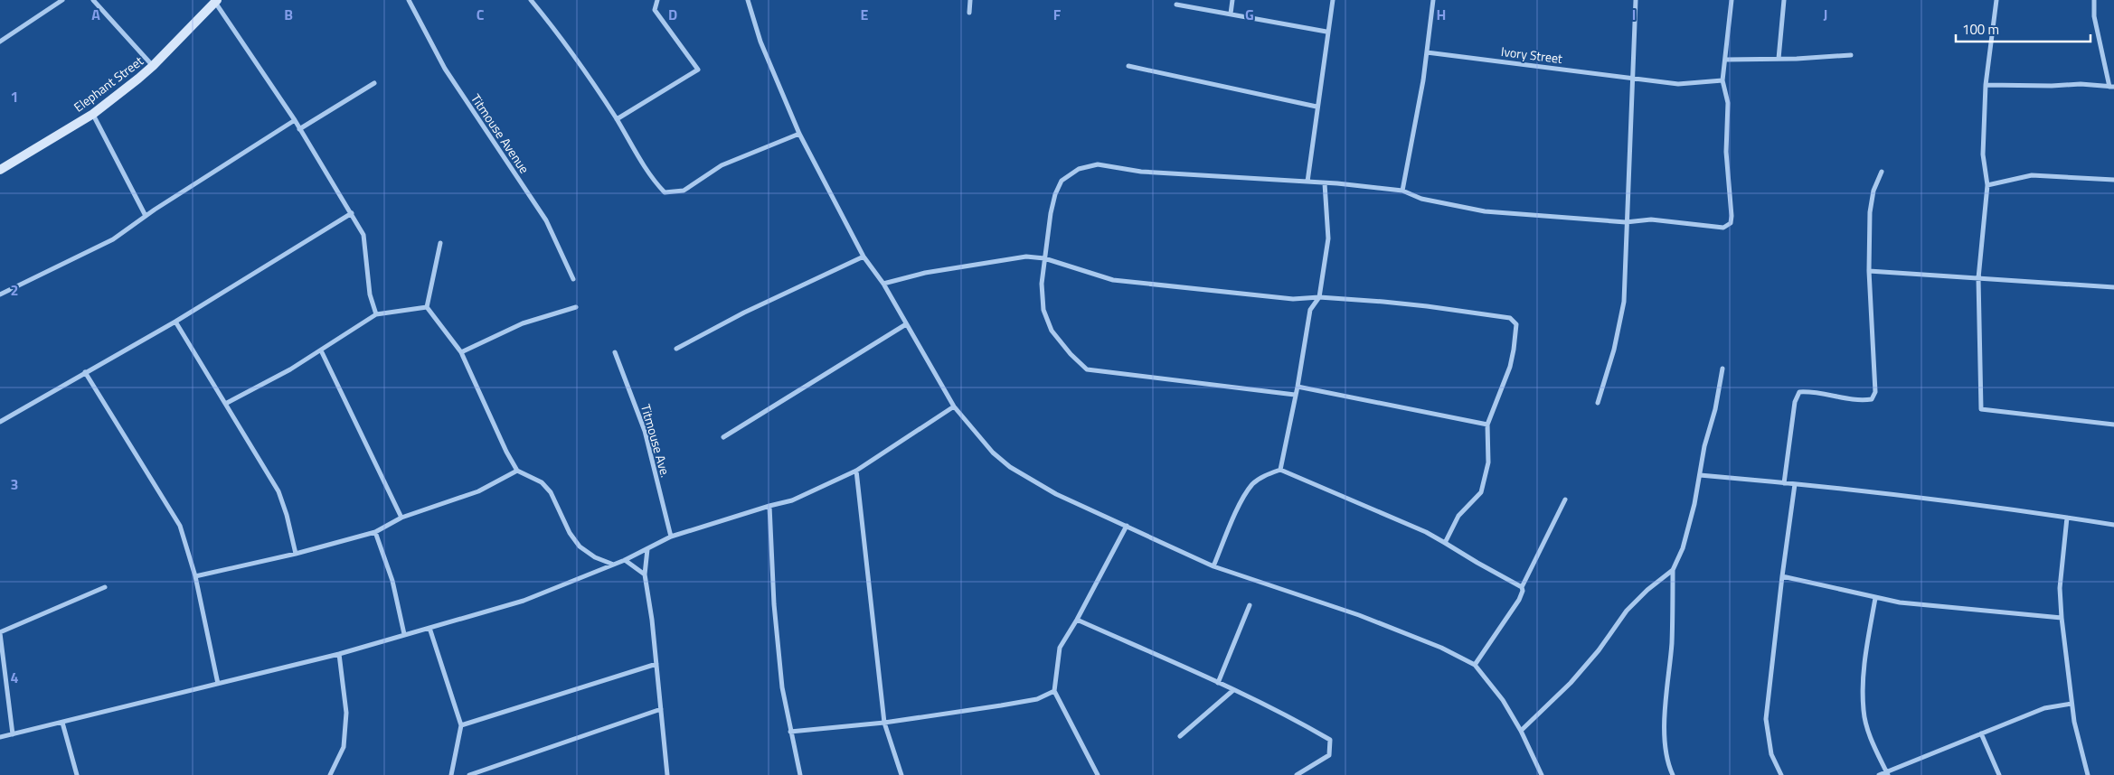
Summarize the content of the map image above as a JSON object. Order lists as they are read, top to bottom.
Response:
{
  "streets": {
    "main road": ["Elephant Street"],
    "street": ["Ivory Street", "Titmouse Avenue", "Titmouse Ave."]
  },
  "scale_bar": "100 m",
  "grid": {
    "columns": [
      "A",
      "B",
      "C",
      "D",
      "E",
      "F",
      "G",
      "H",
      "I",
      "J"
    ],
    "rows": [
      "1",
      "2",
      "3",
      "4"
    ]
  }
}
